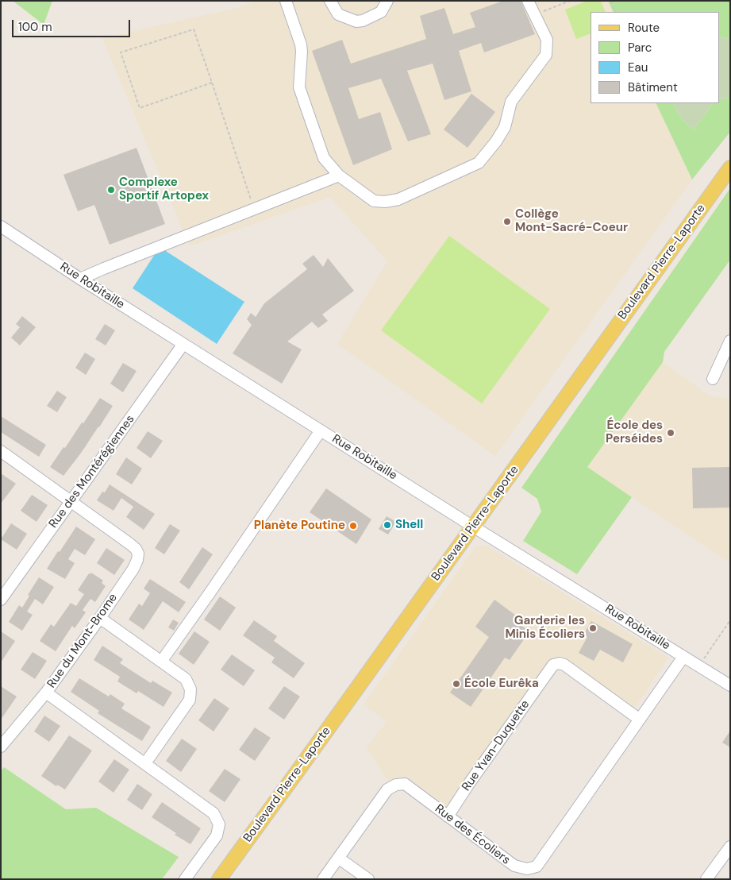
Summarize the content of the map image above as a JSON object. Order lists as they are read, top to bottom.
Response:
{
  "streets": {
    "main road": ["Boulevard Pierre-Laporte"],
    "street": [
      "Rue Robitaille",
      "Rue des Montérégiennes",
      "Rue du Mont-Brome",
      "Rue Yvan-Duquette",
      "Rue des Écoliers"
    ]
  },
  "crossings": [
    ["Boulevard Pierre-Laporte", "Rue Robitaille"],
    ["Rue Robitaille", "Rue des Montérégiennes"],
    ["Rue Robitaille", "Rue des Écoliers"],
    ["Rue des Montérégiennes", "Rue du Mont-Brome"],
    ["Rue Yvan-Duquette", "Rue des Écoliers"]
  ],
  "places": [
    "Complexe Sportif Artopex",
    "Collège Mont-Sacré-Coeur",
    "École des Perséides",
    "Shell",
    "Planète Poutine",
    "Garderie les Minis Écoliers",
    "École Eurêka"
  ],
  "legend": [
    "Route",
    "Parc",
    "Eau",
    "Bâtiment"
  ],
  "scale_bar": "100 m"
}
